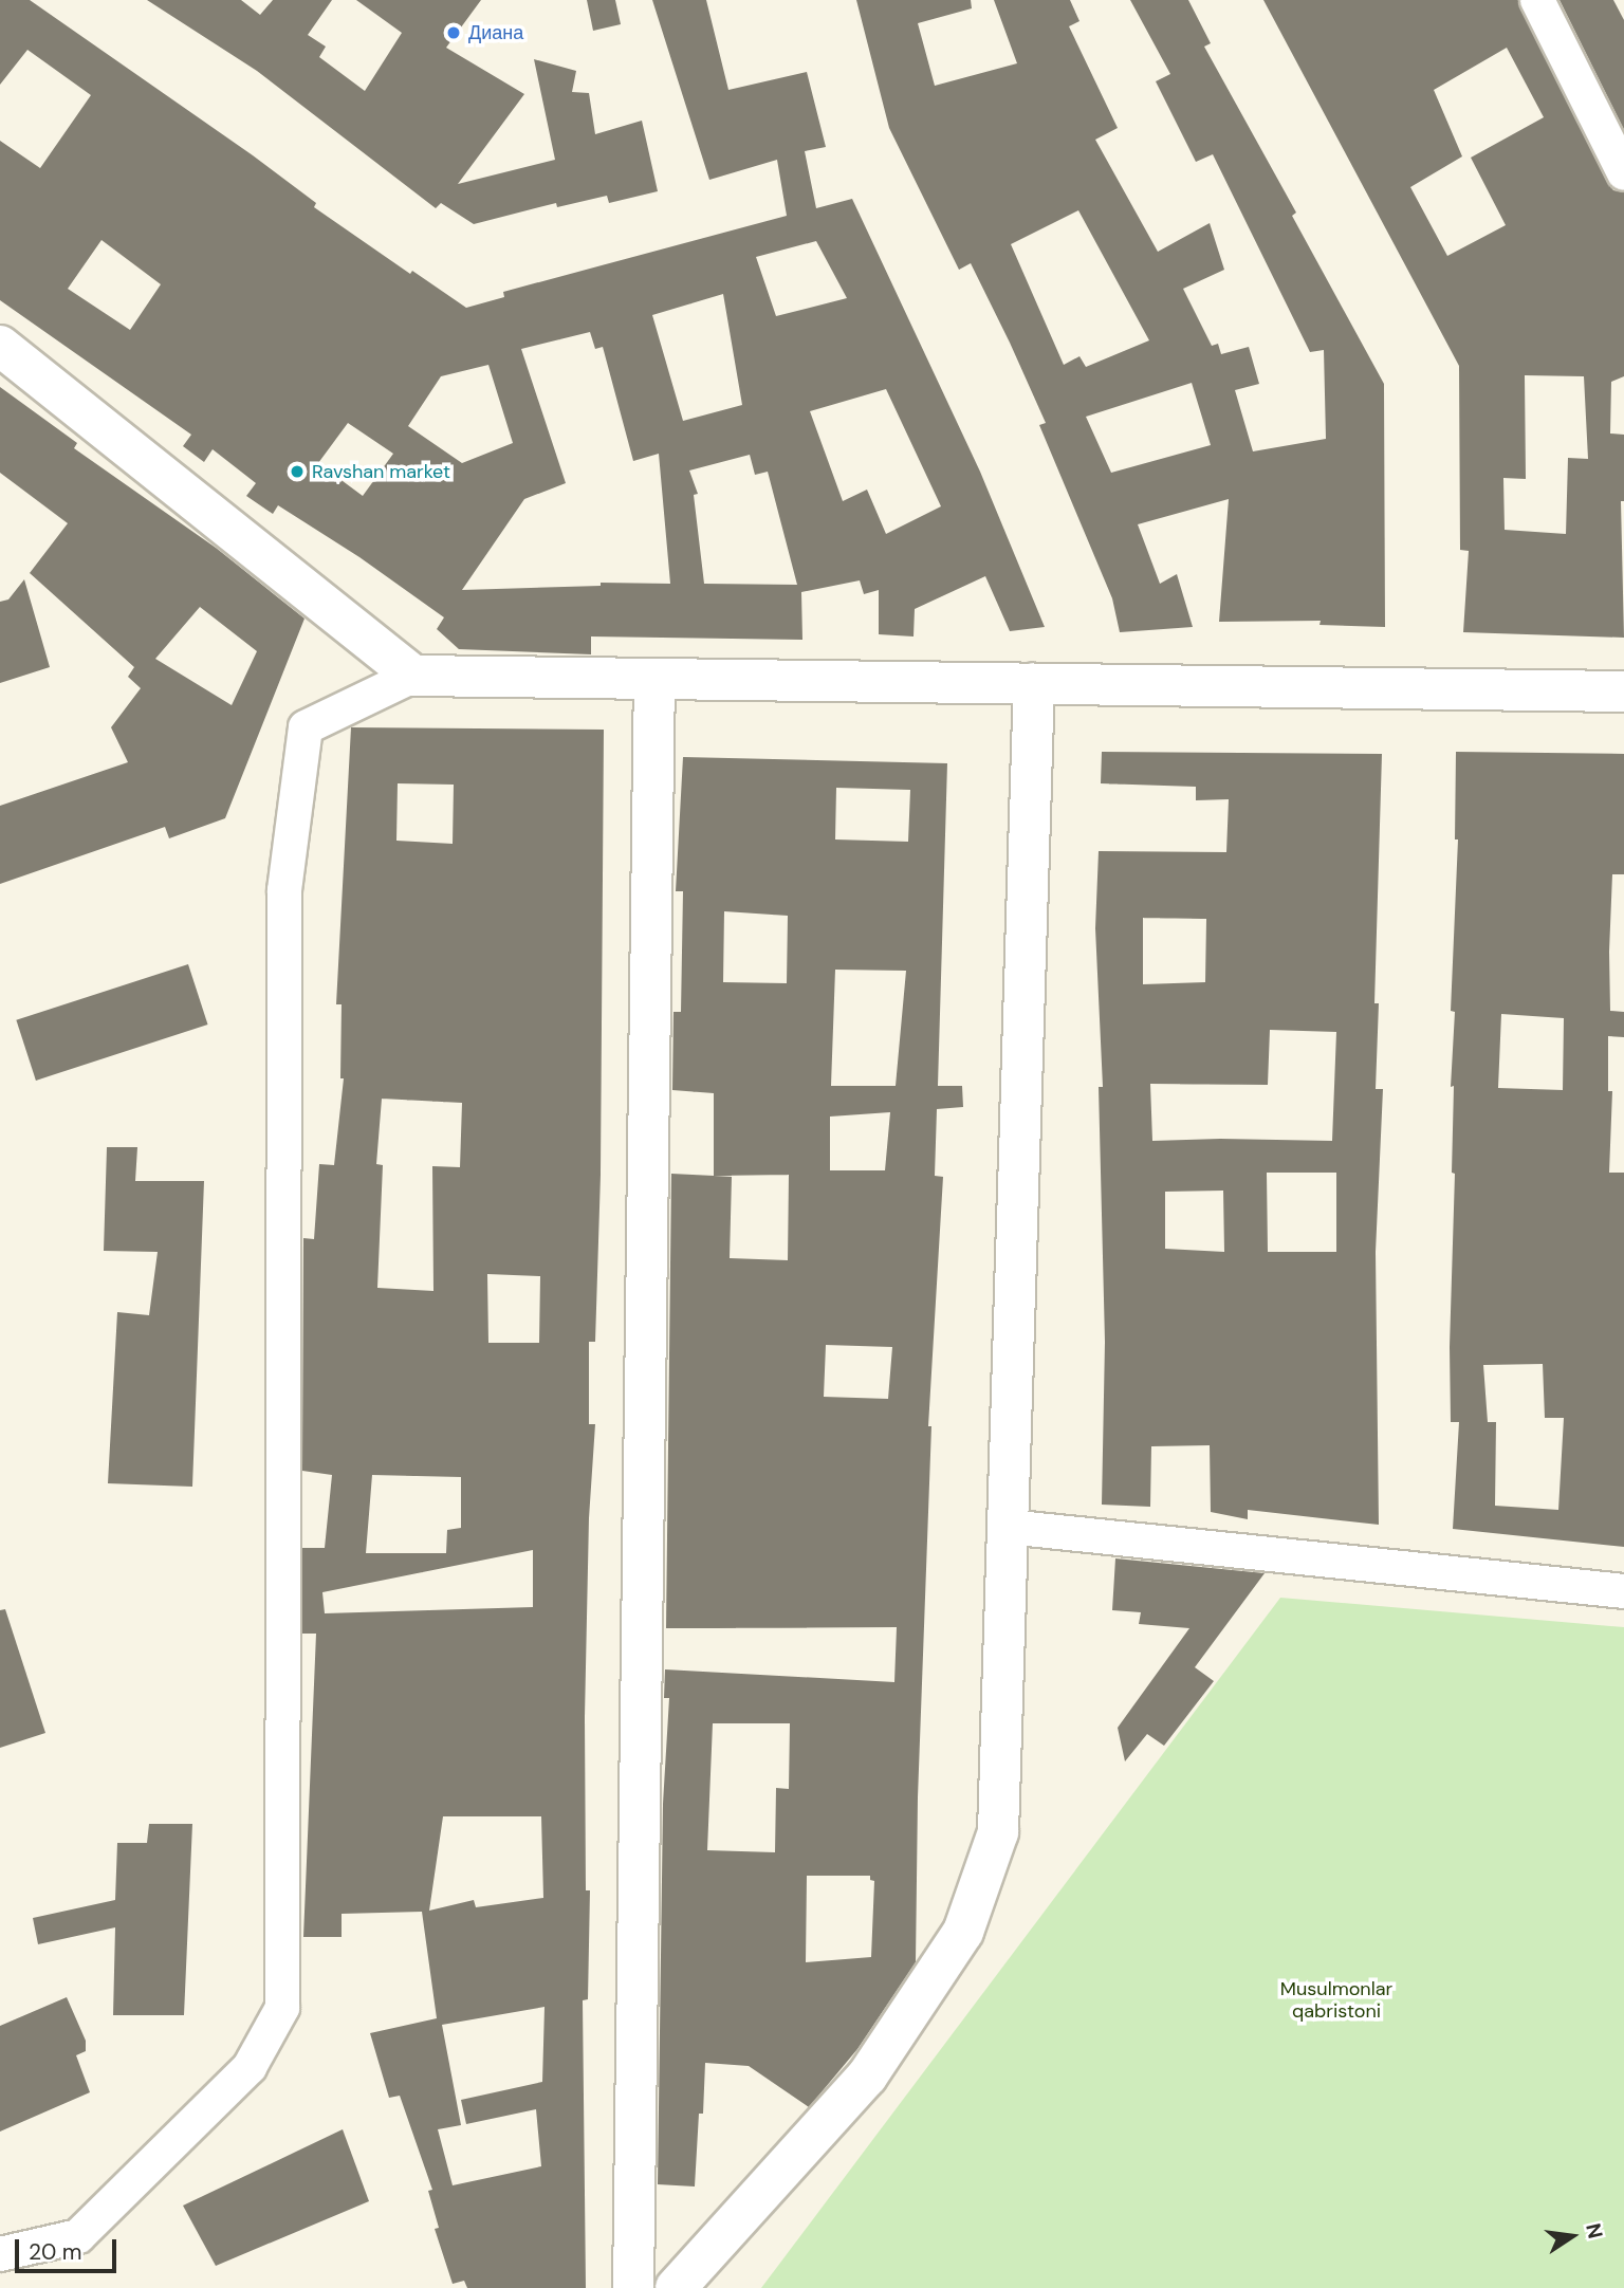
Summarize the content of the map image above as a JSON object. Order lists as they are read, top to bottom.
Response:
{
  "parks": ["Musulmonlar qabristoni"],
  "places": ["Диана", "Ravshan market"],
  "scale_bar": "20 m",
  "north": "right"
}
